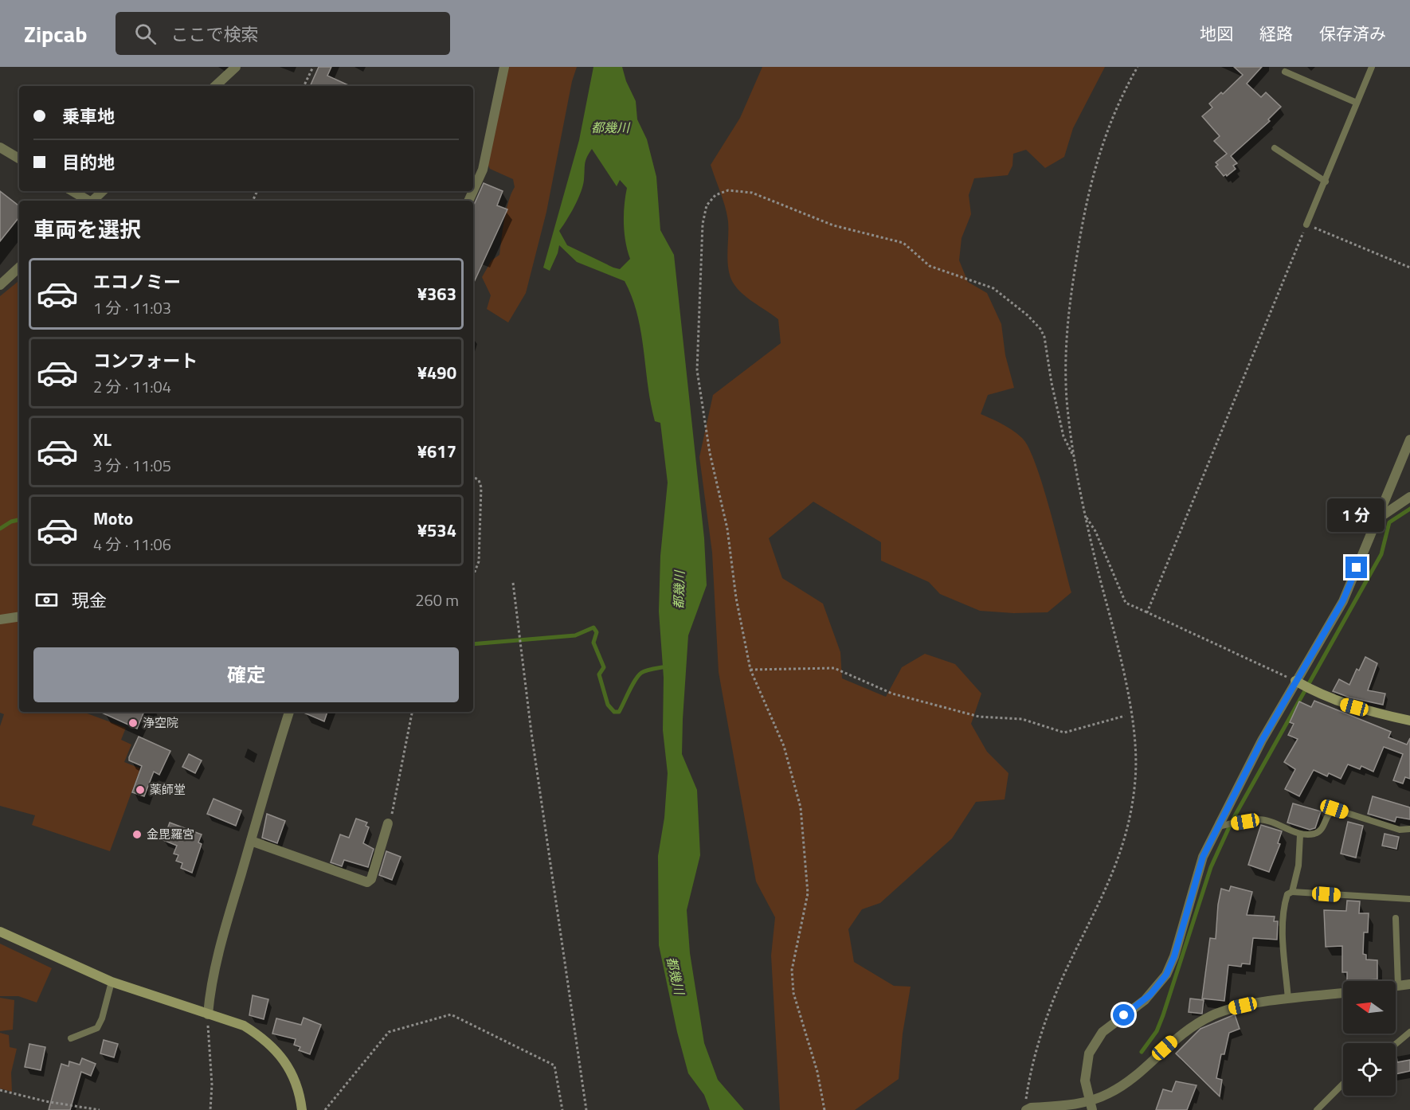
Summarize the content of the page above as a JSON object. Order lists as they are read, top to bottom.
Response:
{
  "water": ["都幾川"],
  "places": ["浄空院", "薬師堂", "金毘羅宮"],
  "north": "left",
  "page": {
    "header": "Zipcab",
    "search": "ここで検索",
    "nav": ["地図", "経路", "保存済み"],
    "banner": ["乗車地", "目的地"],
    "heading": "車両を選択",
    "list": [
      {
        "name": "エコノミー",
        "note": "1 分 · 11:03",
        "value": "¥363"
      },
      {
        "name": "コンフォート",
        "note": "2 分 · 11:04",
        "value": "¥490"
      },
      {
        "name": "XL",
        "note": "3 分 · 11:05",
        "value": "¥617"
      },
      {
        "name": "Moto",
        "note": "4 分 · 11:06",
        "value": "¥534"
      }
    ],
    "bubble": "1 分",
    "pay": ["現金", "260 m"],
    "buttons": "確定"
  }
}
